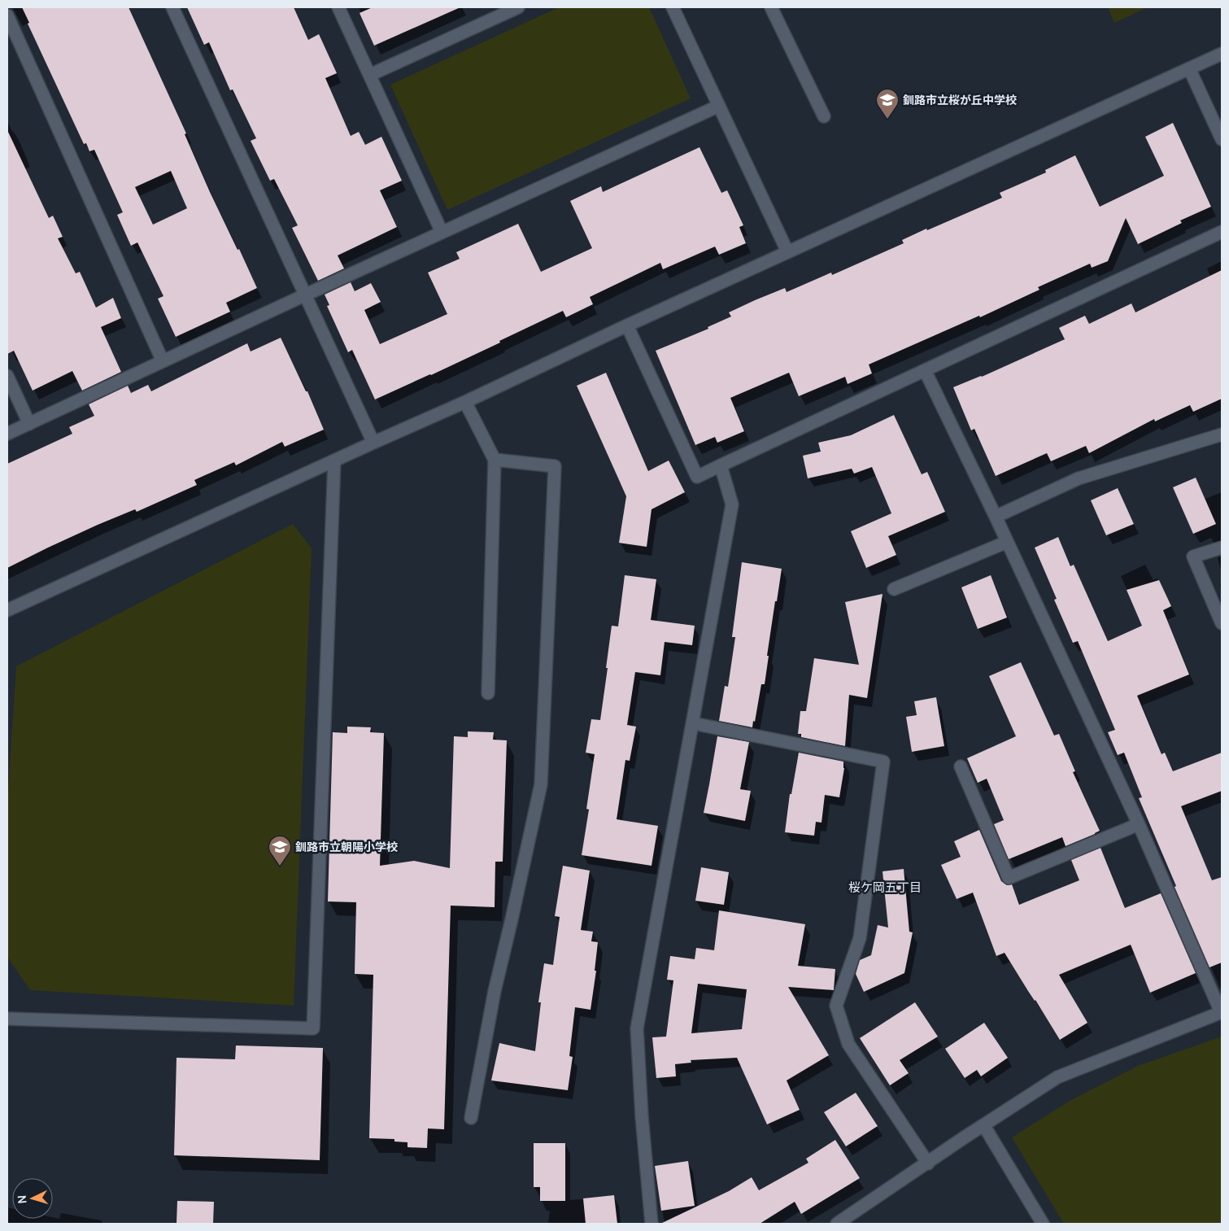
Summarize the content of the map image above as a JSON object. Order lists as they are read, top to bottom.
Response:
{
  "districts": ["桜ケ岡五丁目"],
  "places": {
    "school or university": ["釧路市立桜が丘中学校", "釧路市立朝陽小学校"]
  },
  "north": "left"
}
